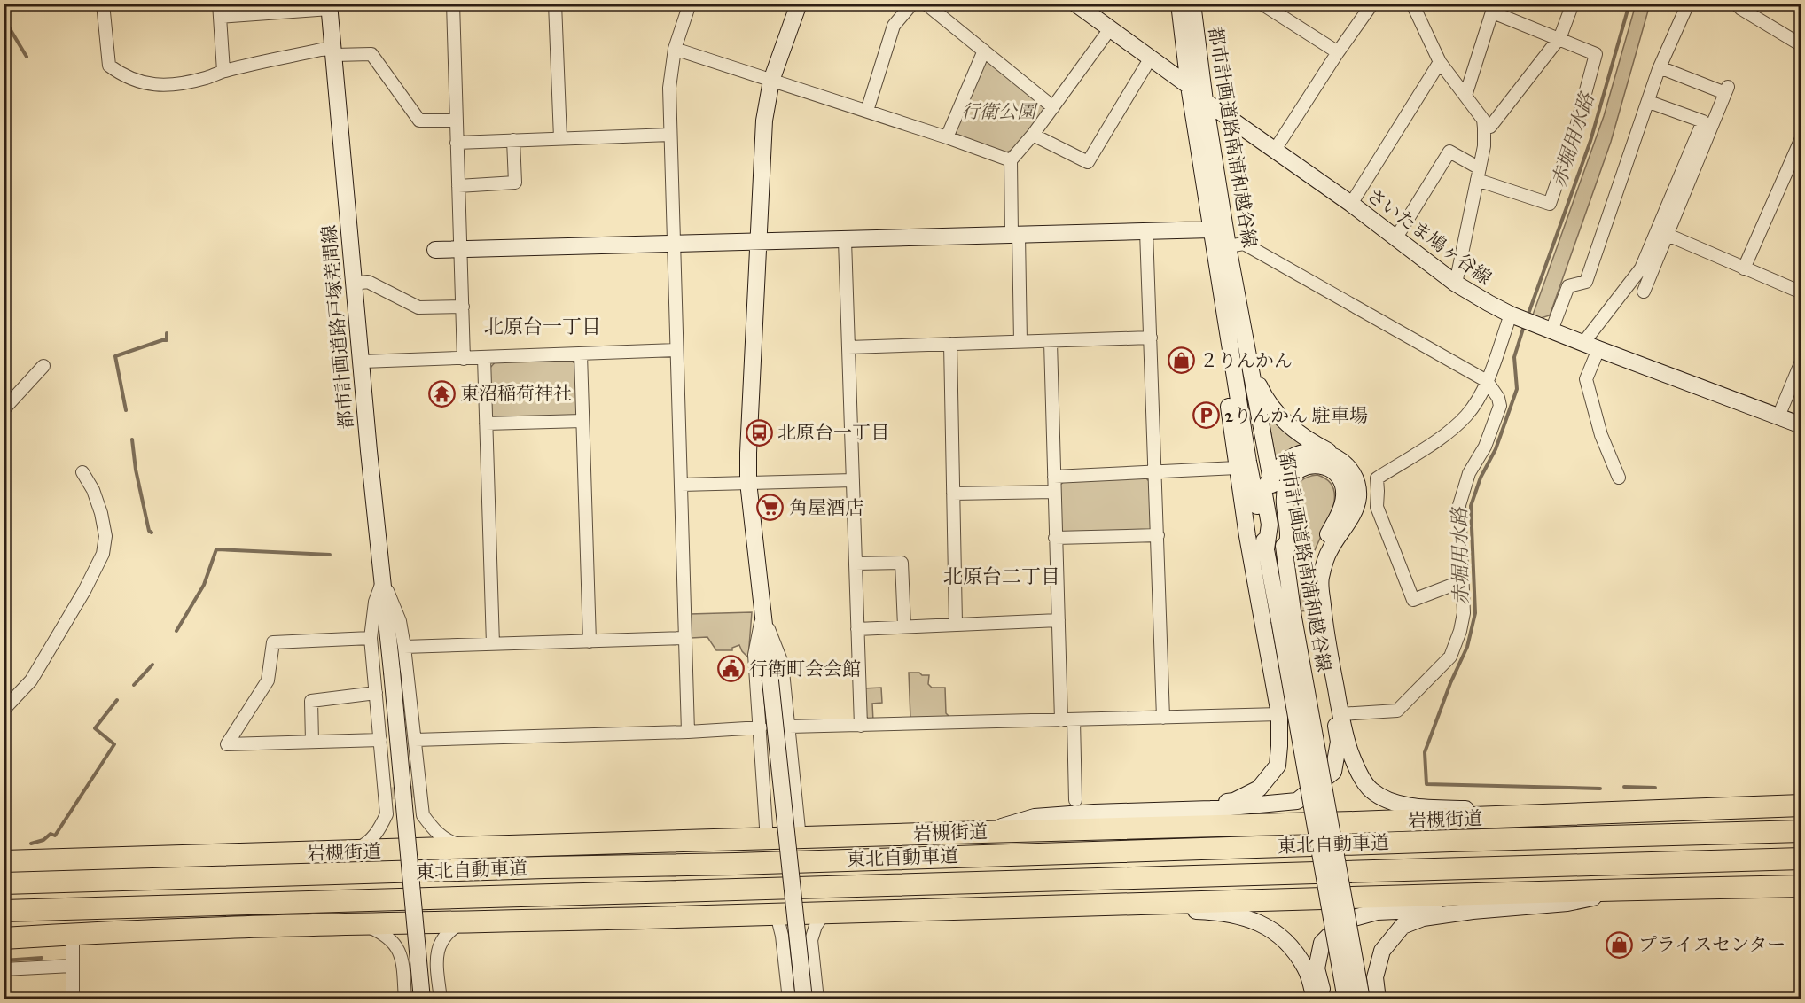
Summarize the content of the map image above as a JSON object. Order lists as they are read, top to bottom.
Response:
{
  "streets": {
    "highway": ["岩槻街道", "東北自動車道"],
    "street": ["都市計画道路南浦和越谷線", "さいたま鳩ヶ谷線", "都市計画道路戸塚差間線"]
  },
  "crossings": [
    ["都市計画道路南浦和越谷線", "さいたま鳩ヶ谷線"]
  ],
  "districts": ["北原台一丁目", "北原台二丁目"],
  "water": ["赤堀用水路"],
  "parks": ["行衛公園"],
  "places": {
    "shop": ["２りんかん", "プライスセンター"],
    "temple": ["東沼稲荷神社"],
    "parking": ["2りんかん 駐車場"],
    "bus stop": ["北原台一丁目"],
    "supermarket": ["角屋酒店"],
    "public building": ["行衛町会会館"]
  }
}
